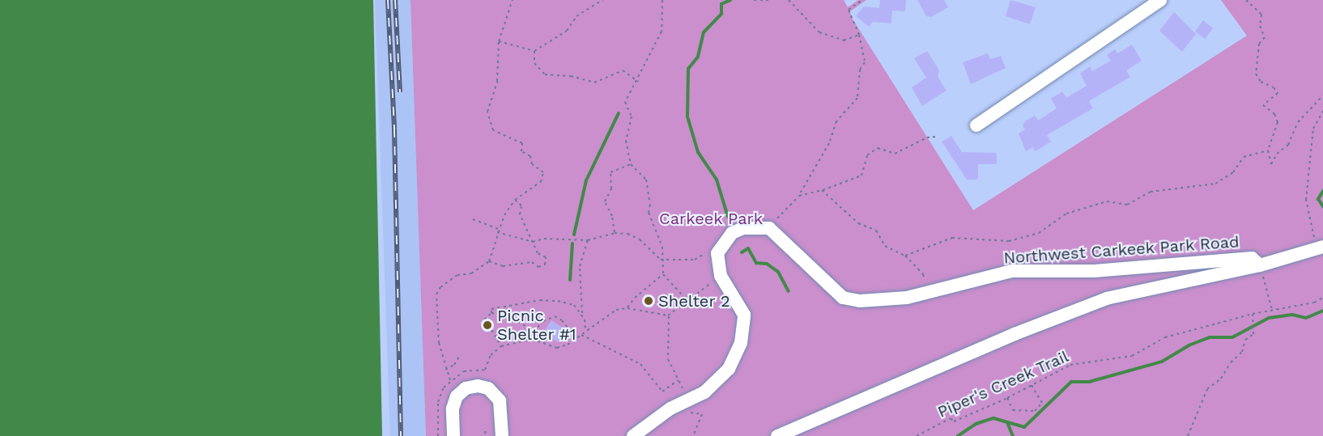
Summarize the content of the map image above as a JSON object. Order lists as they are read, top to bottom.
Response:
{
  "streets": {
    "street": ["Northwest Carkeek Park Road"],
    "path": ["Piper's Creek Trail"]
  },
  "parks": ["Carkeek Park"],
  "places": ["Shelter 2", "Picnic Shelter #1"]
}
